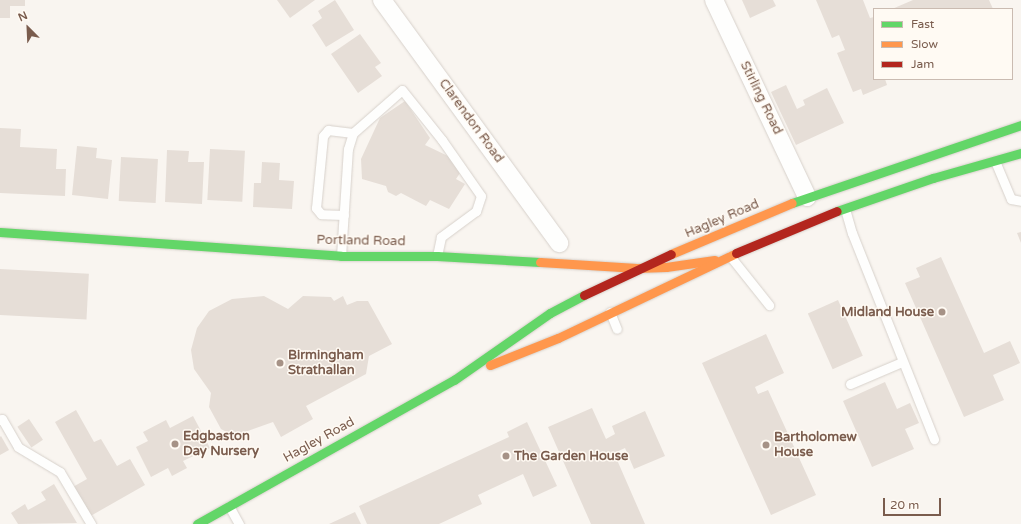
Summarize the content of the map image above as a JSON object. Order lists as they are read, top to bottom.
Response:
{
  "streets": {
    "main road": ["Hagley Road", "Portland Road"],
    "street": ["Stirling Road", "Clarendon Road"]
  },
  "crossings": [
    ["Stirling Road", "Hagley Road"],
    ["Hagley Road", "Portland Road"]
  ],
  "places": [
    "Midland House",
    "Birmingham Strathallan",
    "Edgbaston Day Nursery",
    "Bartholomew House",
    "The Garden House"
  ],
  "legend": ["Fast", "Slow", "Jam"],
  "scale_bar": "20 m",
  "north": "top left"
}
